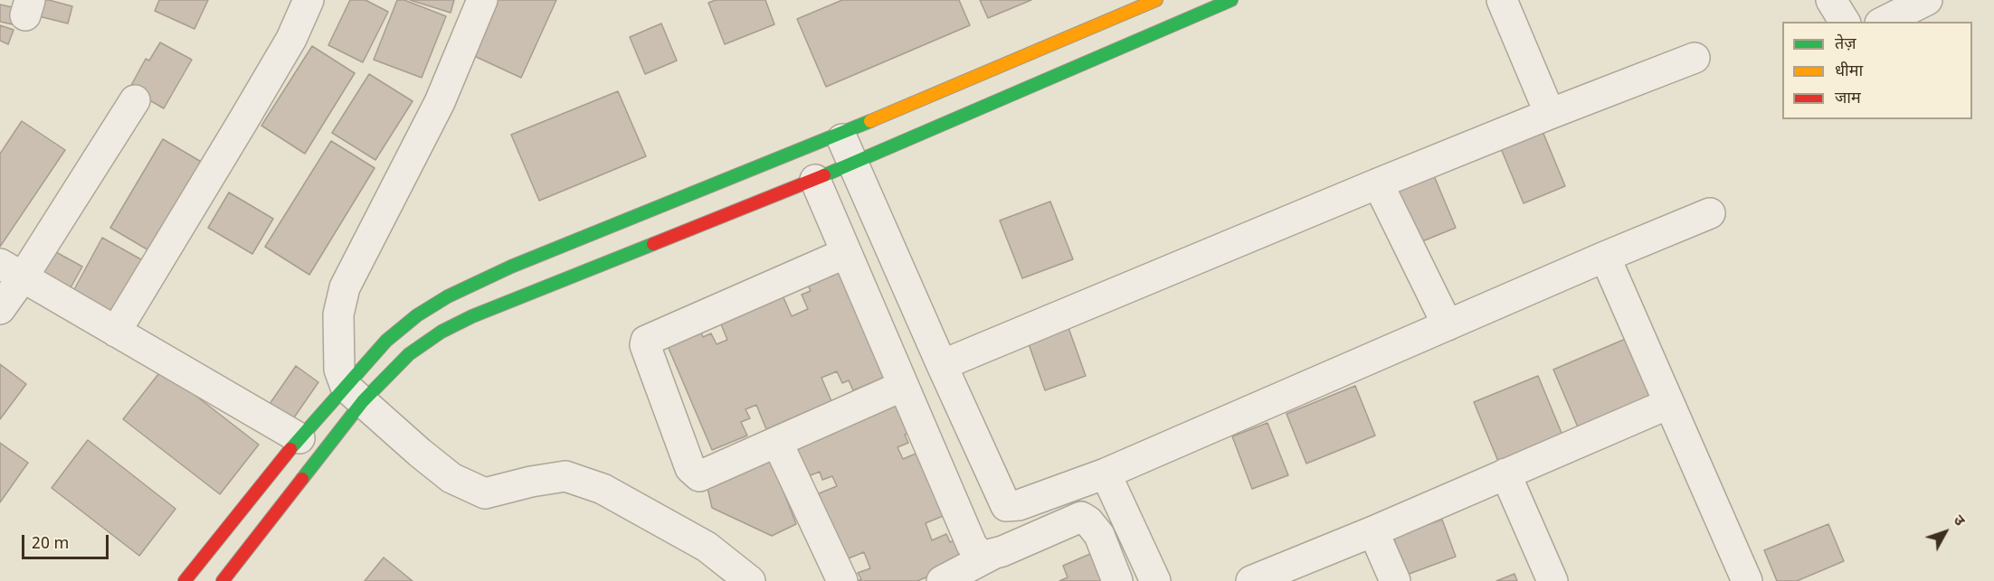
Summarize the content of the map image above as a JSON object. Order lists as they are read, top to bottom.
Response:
{
  "legend": ["तेज़", "धीमा", "जाम"],
  "scale_bar": "20 m",
  "north": "top right"
}
